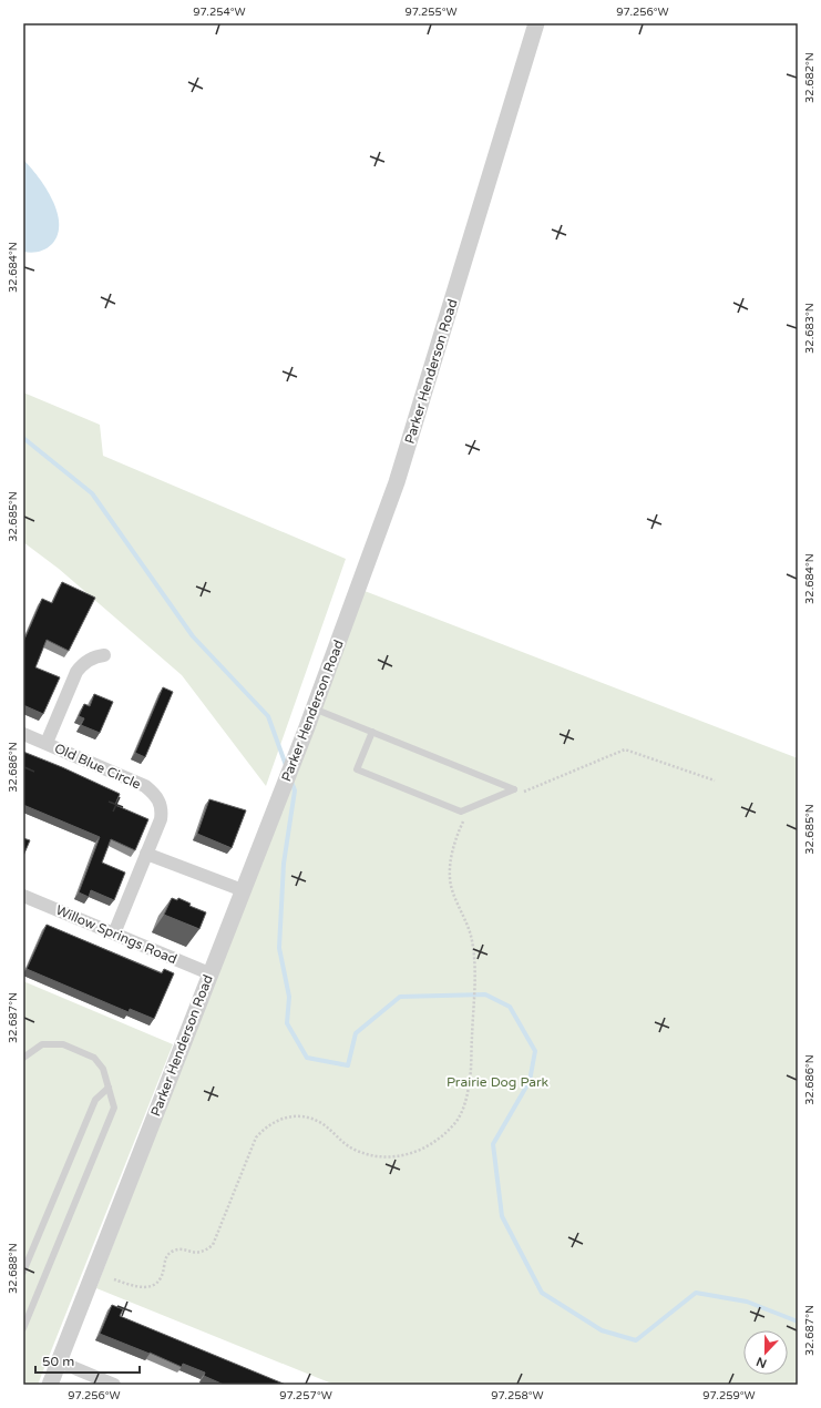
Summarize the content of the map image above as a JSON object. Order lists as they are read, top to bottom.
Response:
{
  "streets": {
    "street": ["Parker Henderson Road", "Old Blue Circle", "Willow Springs Road"]
  },
  "crossings": [
    ["Parker Henderson Road", "Willow Springs Road"],
    ["Old Blue Circle", "Willow Springs Road"]
  ],
  "parks": ["Prairie Dog Park"],
  "scale_bar": "50 m",
  "north": "bottom",
  "coordinates": [
    "97.254°W",
    "97.255°W",
    "97.256°W",
    "32.682°N",
    "32.684°N",
    "32.683°N",
    "32.685°N",
    "32.686°N",
    "32.687°N",
    "32.688°N",
    "97.257°W",
    "97.258°W",
    "97.259°W"
  ]
}
